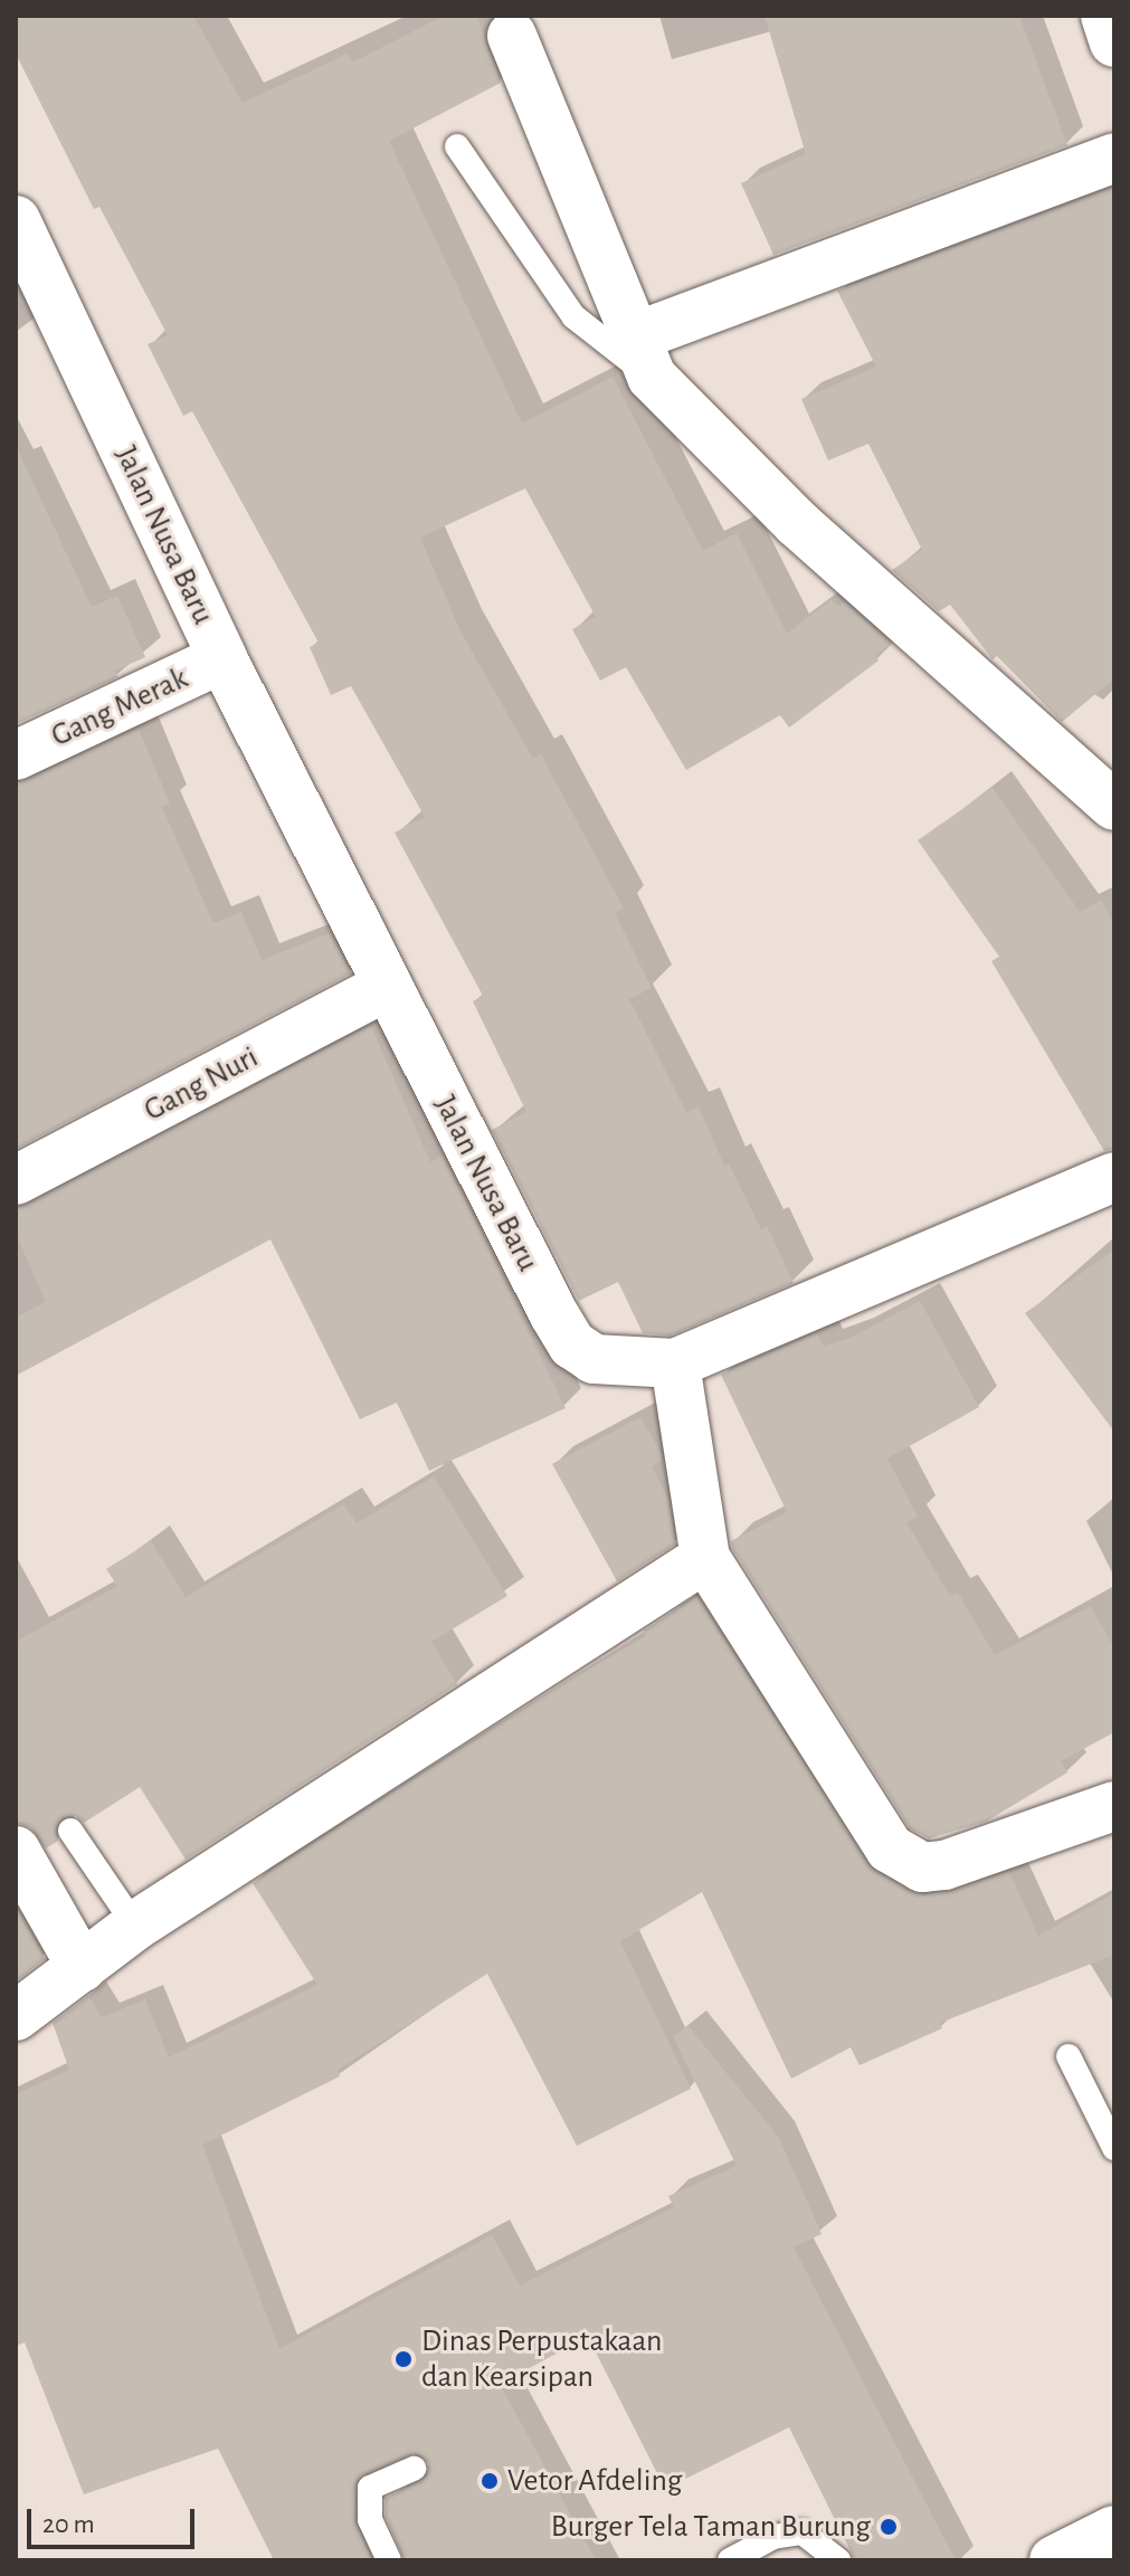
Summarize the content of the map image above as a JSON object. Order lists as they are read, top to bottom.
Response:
{
  "streets": {
    "street": ["Jalan Nusa Baru", "Gang Merak", "Gang Nuri"]
  },
  "crossings": [
    ["Jalan Nusa Baru", "Gang Merak"],
    ["Jalan Nusa Baru", "Gang Nuri"]
  ],
  "places": ["Dinas Perpustakaan dan Kearsipan", "Vetor Afdeling", "Burger Tela Taman Burung"],
  "scale_bar": "20 m"
}
